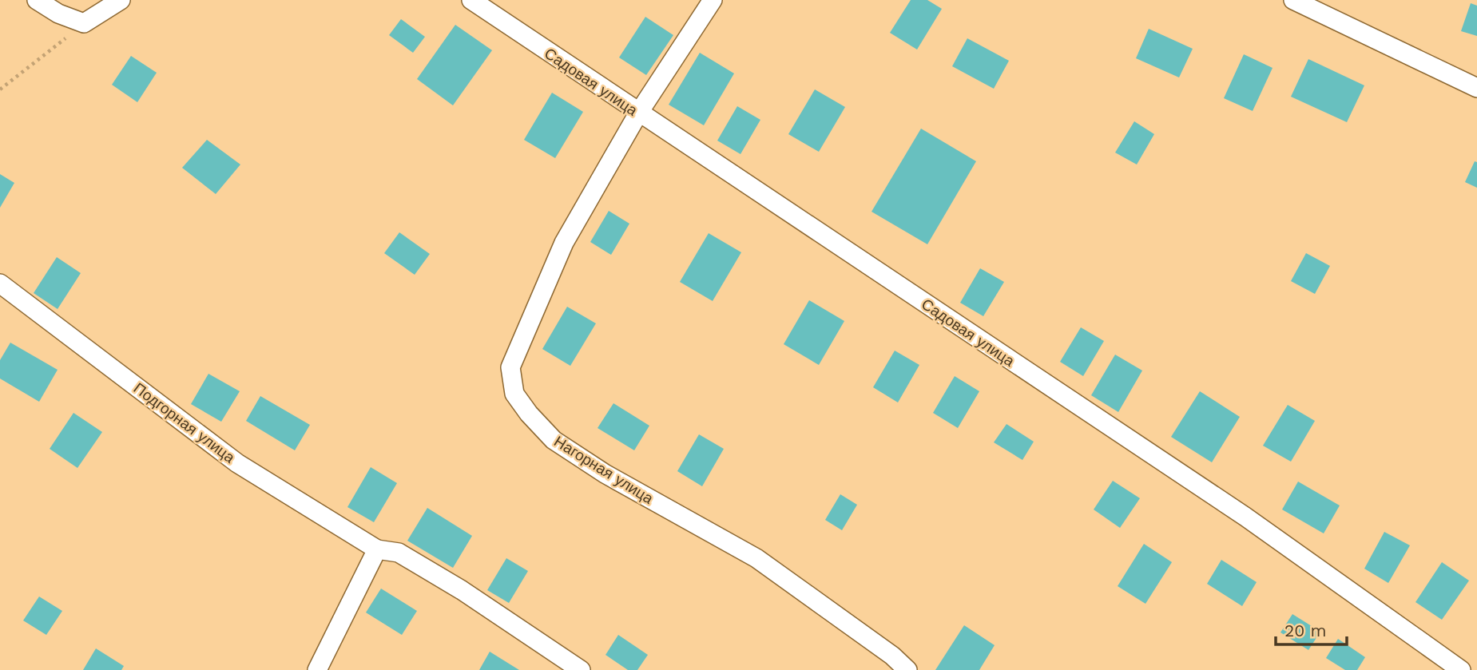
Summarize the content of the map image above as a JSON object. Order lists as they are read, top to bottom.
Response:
{
  "streets": {
    "street": ["Садовая улица", "Подгорная улица", "Нагорная улица"]
  },
  "crossings": [
    ["Садовая улица", "Нагорная улица"]
  ],
  "scale_bar": "20 m"
}
